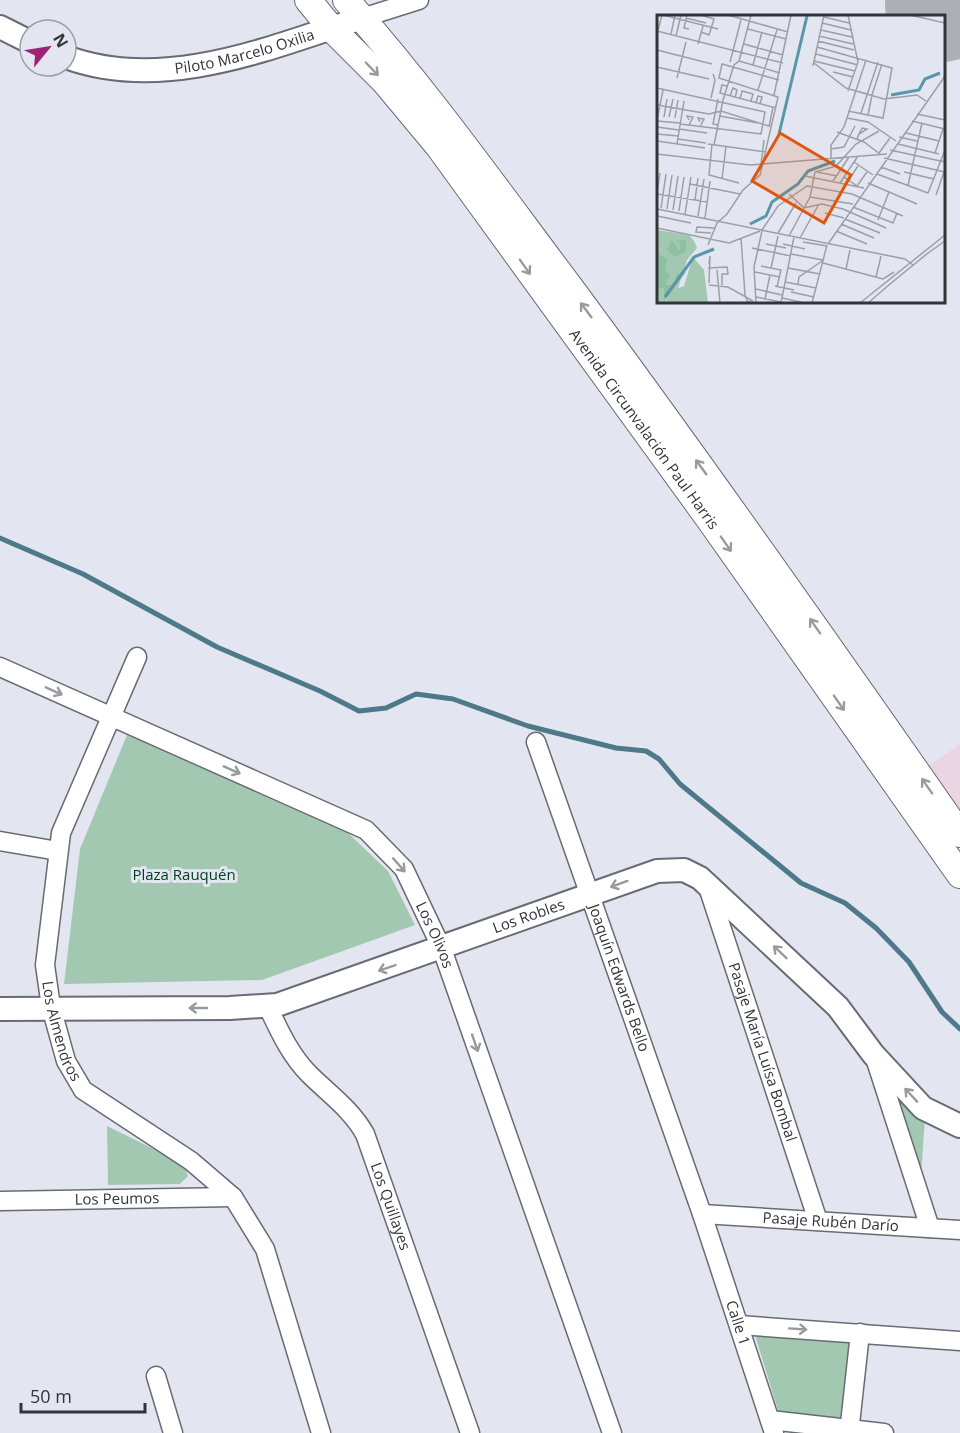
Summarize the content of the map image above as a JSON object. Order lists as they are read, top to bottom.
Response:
{
  "streets": {
    "main road": ["Avenida Circunvalación Paul Harris"],
    "street": [
      "Piloto Marcelo Oxilia",
      "Los Robles",
      "Los Olivos",
      "Joaquín Edwards Bello",
      "Los Almendros",
      "Pasaje María Luísa Bombal",
      "Los Peumos",
      "Los Quillayes",
      "Pasaje Rubén Darío",
      "Calle 1"
    ]
  },
  "crossings": [
    ["Piloto Marcelo Oxilia", "Avenida Circunvalación Paul Harris"],
    ["Los Robles", "Los Olivos"],
    ["Los Robles", "Joaquín Edwards Bello"],
    ["Los Robles", "Los Almendros"],
    ["Los Robles", "Pasaje María Luísa Bombal"],
    ["Los Robles", "Los Quillayes"],
    ["Los Olivos", "Los Almendros"],
    ["Joaquín Edwards Bello", "Pasaje Rubén Darío"],
    ["Joaquín Edwards Bello", "Calle 1"],
    ["Los Almendros", "Los Peumos"],
    ["Pasaje María Luísa Bombal", "Pasaje Rubén Darío"],
    ["Pasaje Rubén Darío", "Calle 1"]
  ],
  "one_way": ["Los Robles", "Los Olivos"],
  "parks": ["Plaza Rauquén"],
  "scale_bar": "50 m",
  "north": "top right"
}
